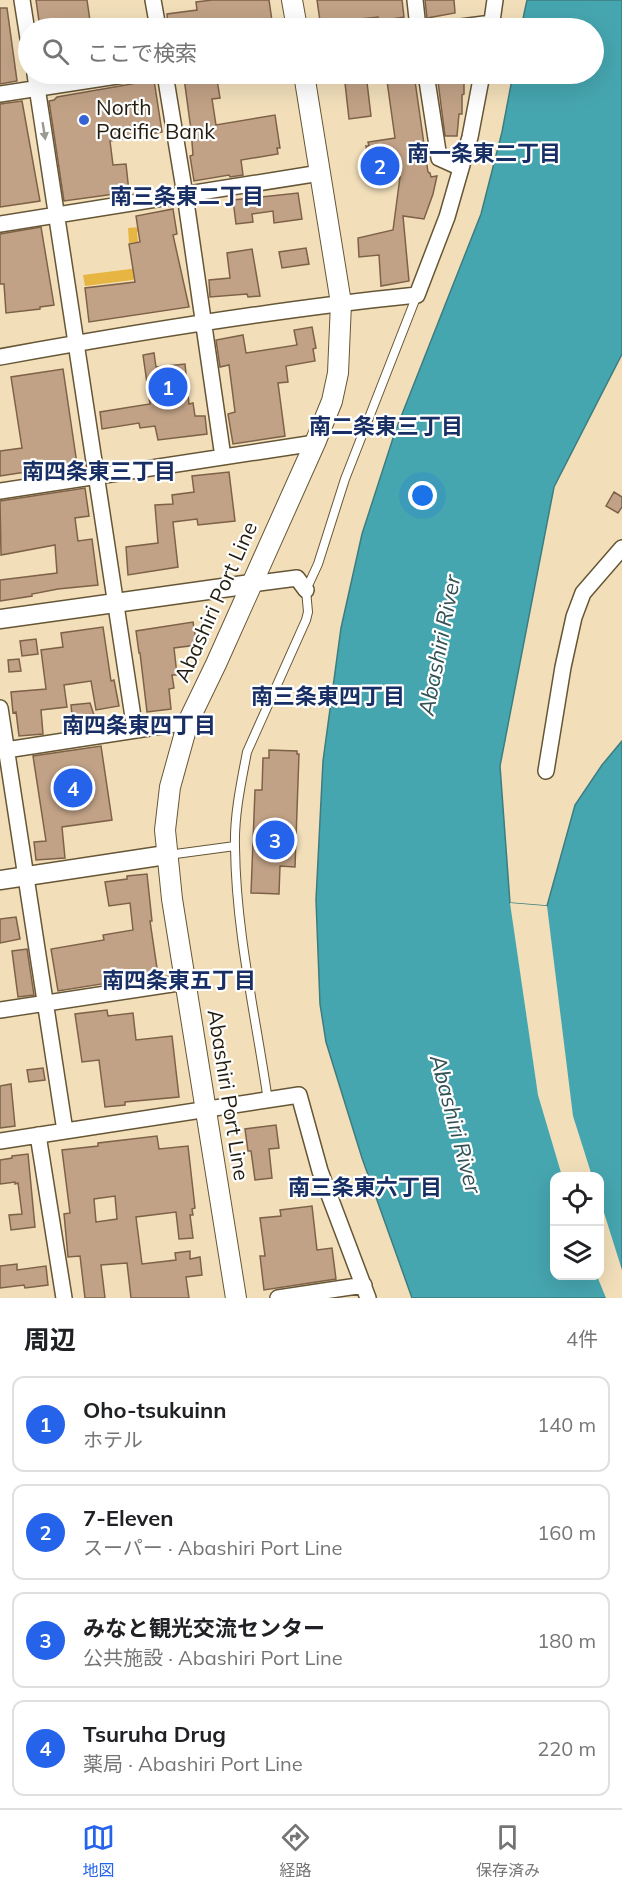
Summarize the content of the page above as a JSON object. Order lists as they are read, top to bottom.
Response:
{
  "streets": {
    "main road": ["Abashiri Port Line"]
  },
  "districts": [
    "南一条東二丁目",
    "南三条東二丁目",
    "南二条東三丁目",
    "南四条東三丁目",
    "南三条東四丁目",
    "南四条東四丁目",
    "南四条東五丁目",
    "南三条東六丁目"
  ],
  "water": ["Abashiri River"],
  "places": ["North Pacific Bank"],
  "page": {
    "search": "ここで検索",
    "pins": [
      "2",
      "1",
      "4",
      "3"
    ],
    "heading": ["周辺", "4件"],
    "list": [
      {
        "mark": "1",
        "name": "Oho-tsukuinn",
        "note": "ホテル",
        "value": "140 m"
      },
      {
        "mark": "2",
        "name": "7-Eleven",
        "note": "スーパー · Abashiri Port Line",
        "value": "160 m"
      },
      {
        "mark": "3",
        "name": "みなと観光交流センター",
        "note": "公共施設 · Abashiri Port Line",
        "value": "180 m"
      },
      {
        "mark": "4",
        "name": "Tsuruha Drug",
        "note": "薬局 · Abashiri Port Line",
        "value": "220 m"
      }
    ],
    "nav": ["地図", "経路", "保存済み"]
  }
}
